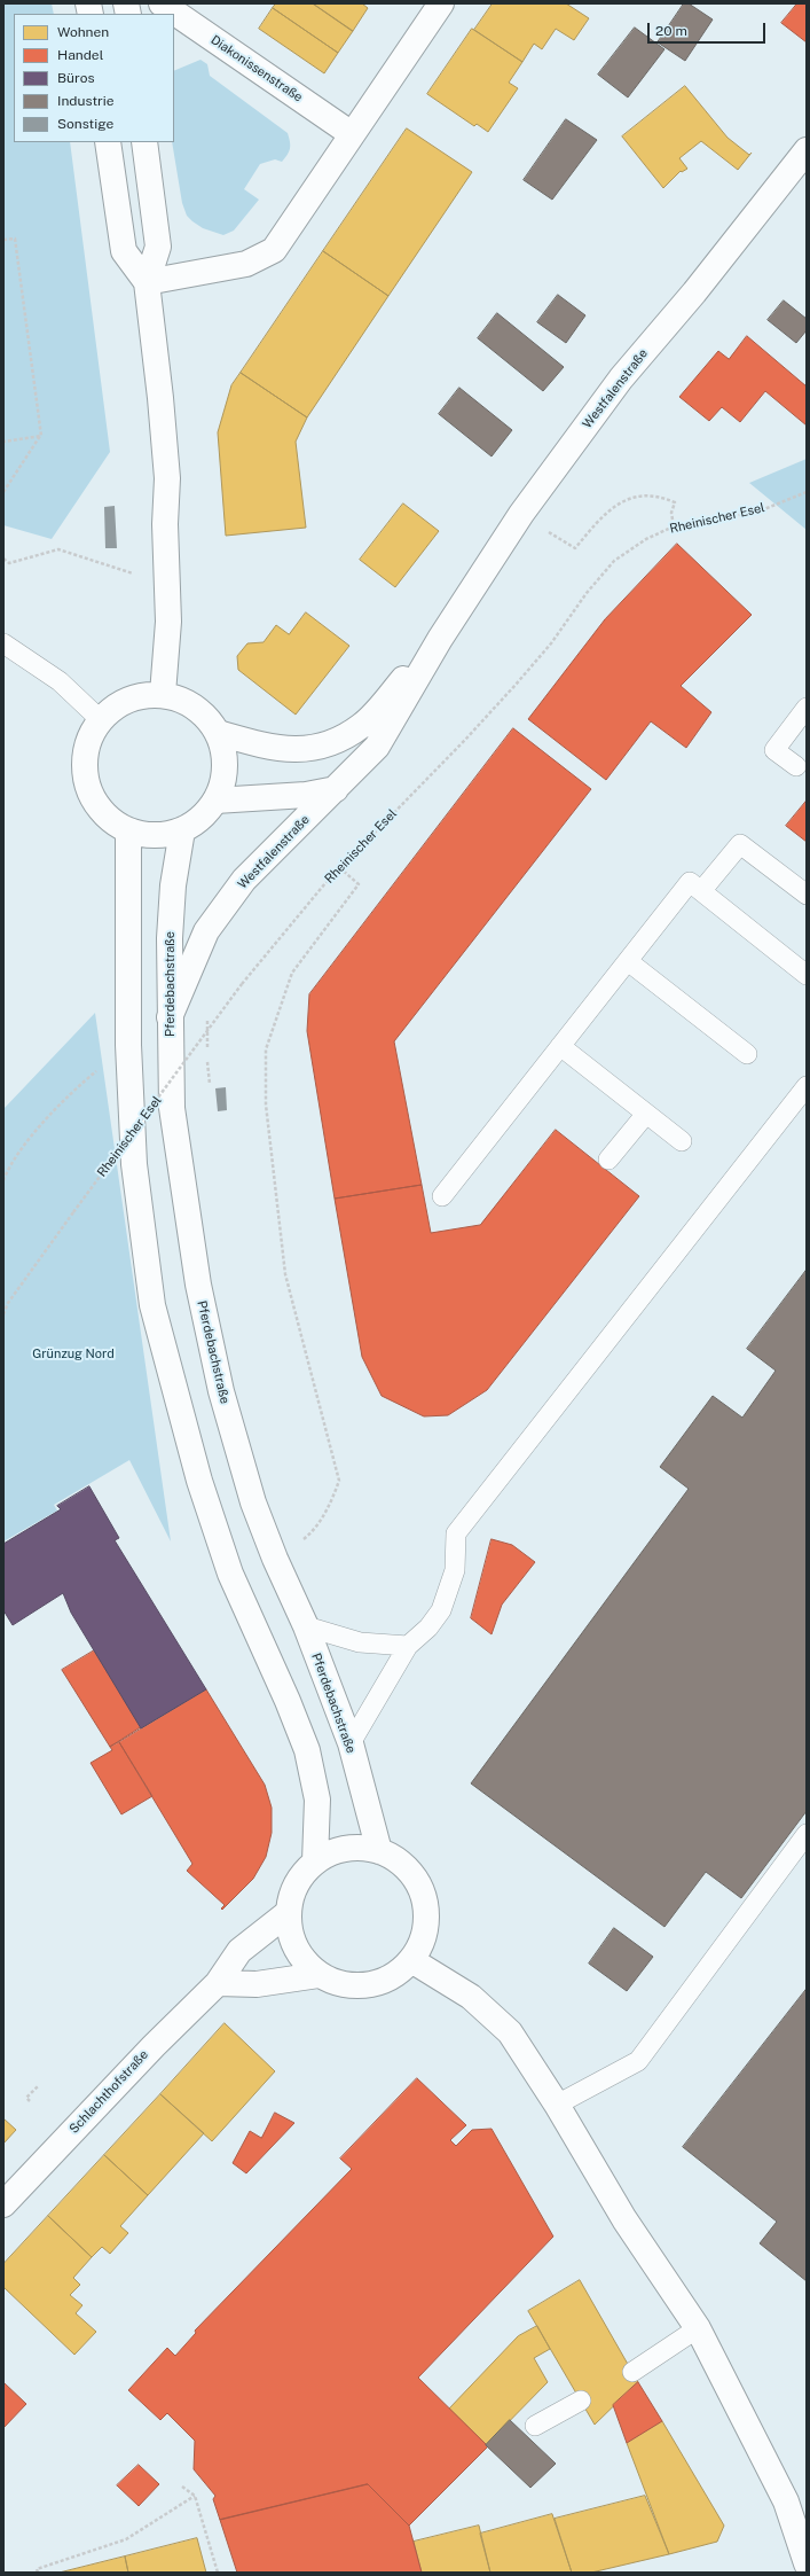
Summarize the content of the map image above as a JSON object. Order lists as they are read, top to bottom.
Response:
{
  "streets": {
    "main road": [
      "Diakonissenstraße",
      "Westfalenstraße",
      "Pferdebachstraße",
      "Schlachthofstraße"
    ],
    "path": ["Rheinischer Esel"]
  },
  "crossings": [
    ["Westfalenstraße", "Pferdebachstraße"],
    ["Pferdebachstraße", "Schlachthofstraße"]
  ],
  "parks": ["Grünzug Nord"],
  "legend": [
    "Wohnen",
    "Handel",
    "Büros",
    "Industrie",
    "Sonstige"
  ],
  "scale_bar": "20 m"
}
